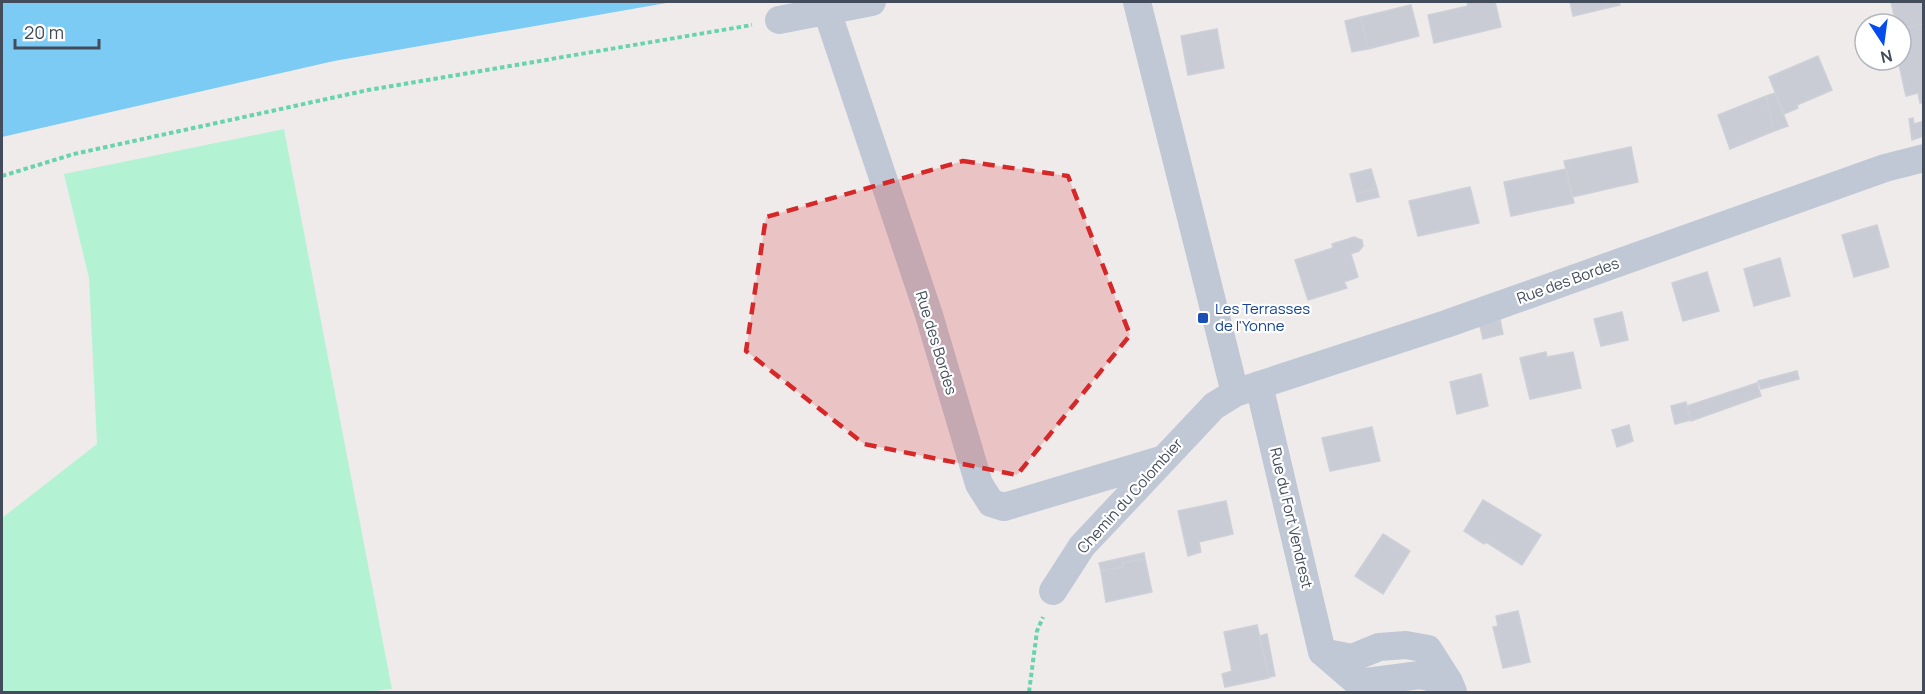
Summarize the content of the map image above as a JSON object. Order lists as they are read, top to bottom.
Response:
{
  "streets": {
    "street": ["Rue des Bordes", "Chemin du Colombier", "Rue du Fort Vendrest"]
  },
  "crossings": [
    ["Rue des Bordes", "Chemin du Colombier"],
    ["Rue des Bordes", "Rue du Fort Vendrest"],
    ["Chemin du Colombier", "Rue du Fort Vendrest"]
  ],
  "places": {
    "transit": ["Les Terrasses de l'Yonne"]
  },
  "scale_bar": "20 m",
  "north": "bottom"
}
